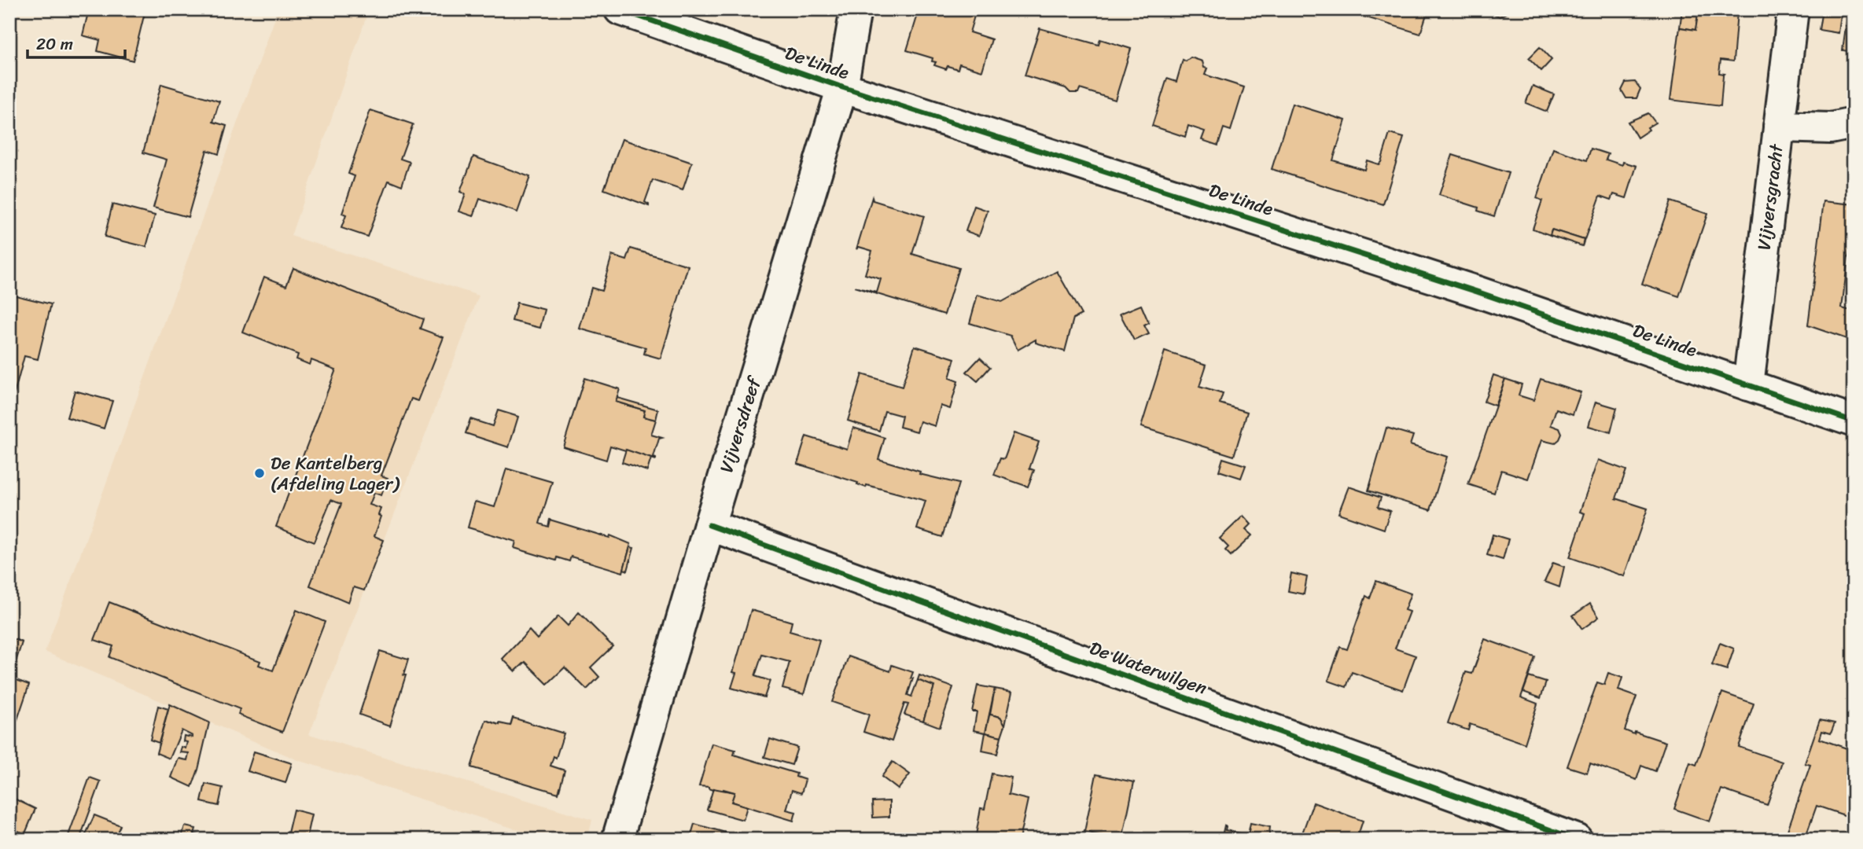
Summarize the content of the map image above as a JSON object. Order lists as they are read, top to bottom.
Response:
{
  "streets": {
    "street": [
      "De Linde",
      "Vijversgracht",
      "Vijversdreef",
      "De Waterwilgen"
    ]
  },
  "crossings": [
    ["De Linde", "Vijversgracht"],
    ["De Linde", "Vijversdreef"],
    ["Vijversdreef", "De Waterwilgen"]
  ],
  "places": ["De Kantelberg (Afdeling Lager)"],
  "scale_bar": "20 m"
}
